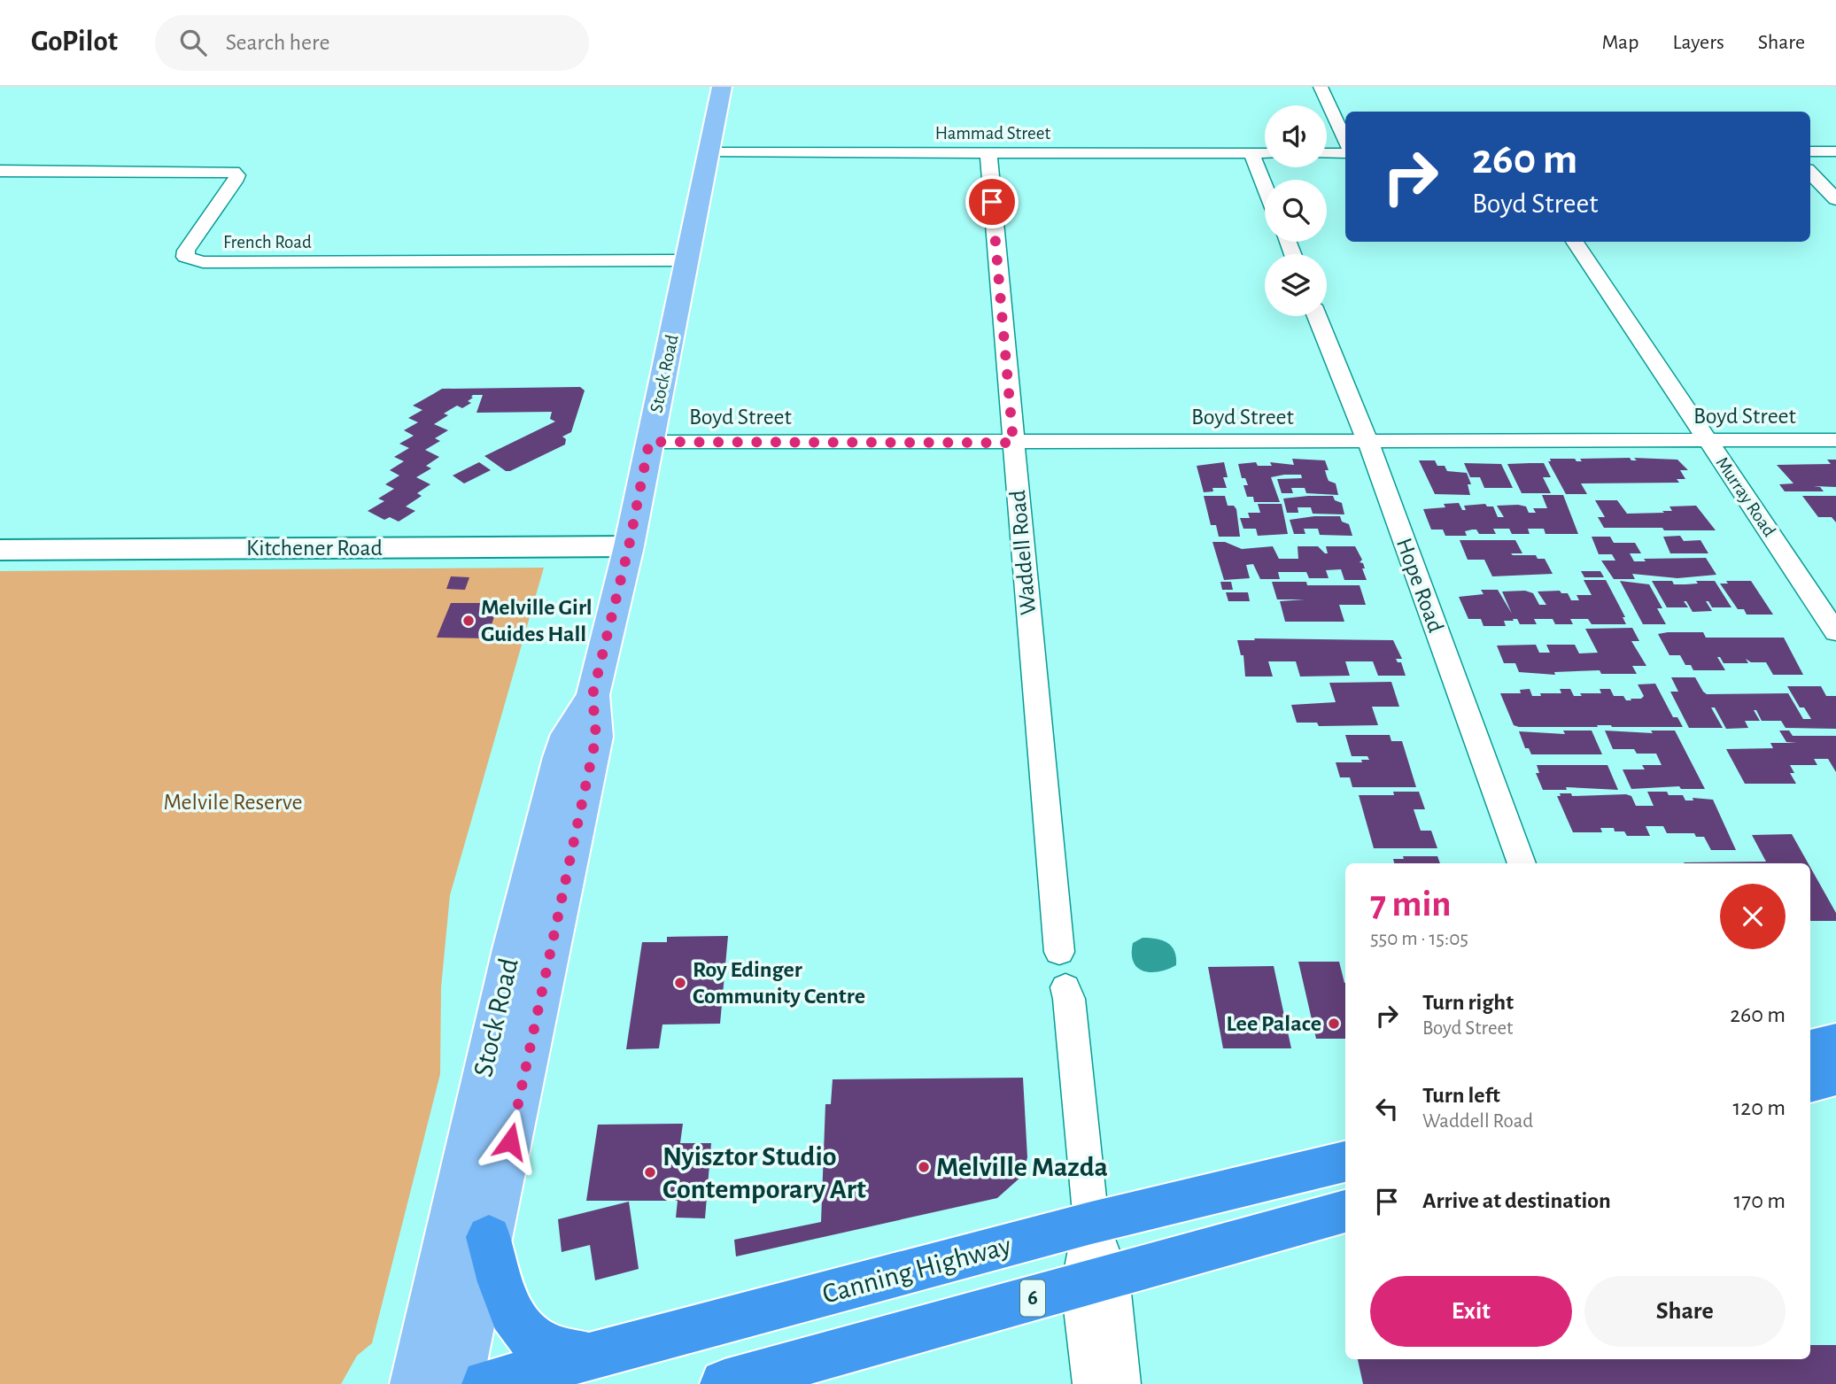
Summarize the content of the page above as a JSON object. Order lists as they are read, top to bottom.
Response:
{
  "streets": {
    "highway": ["Canning Highway", "6"],
    "main road": ["Stock Road"],
    "street": [
      "Hammad Street",
      "French Road",
      "Boyd Street",
      "Murray Road",
      "Kitchener Road",
      "Waddell Road",
      "Hope Road"
    ]
  },
  "crossings": [
    ["Hammad Street", "Stock Road"],
    ["Hammad Street", "Waddell Road"],
    ["French Road", "Stock Road"],
    ["Stock Road", "Boyd Street"],
    ["Stock Road", "Kitchener Road"],
    ["Boyd Street", "Murray Road"],
    ["Boyd Street", "Waddell Road"],
    ["Boyd Street", "Hope Road"]
  ],
  "parks": ["Melvile Reserve"],
  "places": [
    "Melville Girl Guides Hall",
    "Roy Edinger Community Centre",
    "Lee Palace",
    "Melville Mazda",
    "Nyisztor Studio Contemporary Art"
  ],
  "page": {
    "header": "GoPilot",
    "search": "Search here",
    "nav": ["Map", "Layers", "Share"],
    "turn": ["260 m", "Boyd Street"],
    "heading": ["7 min", "550 m · 15:05"],
    "list": [
      {
        "name": "Turn right",
        "note": "Boyd Street",
        "value": "260 m"
      },
      {
        "name": "Turn left",
        "note": "Waddell Road",
        "value": "120 m"
      },
      {
        "name": "Arrive at destination",
        "value": "170 m"
      }
    ],
    "buttons": ["Exit", "Share"]
  }
}
